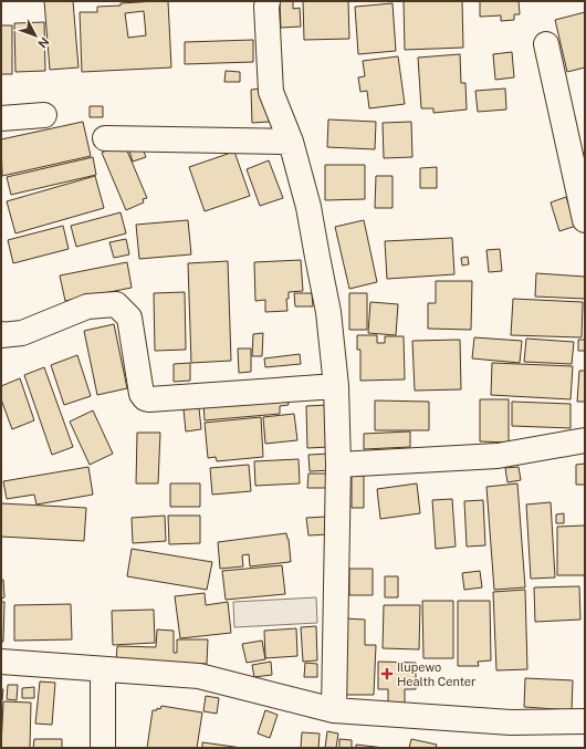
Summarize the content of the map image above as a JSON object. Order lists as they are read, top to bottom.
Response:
{
  "places": {
    "health": ["Ilupewo Health Center"]
  },
  "north": "bottom right"
}
